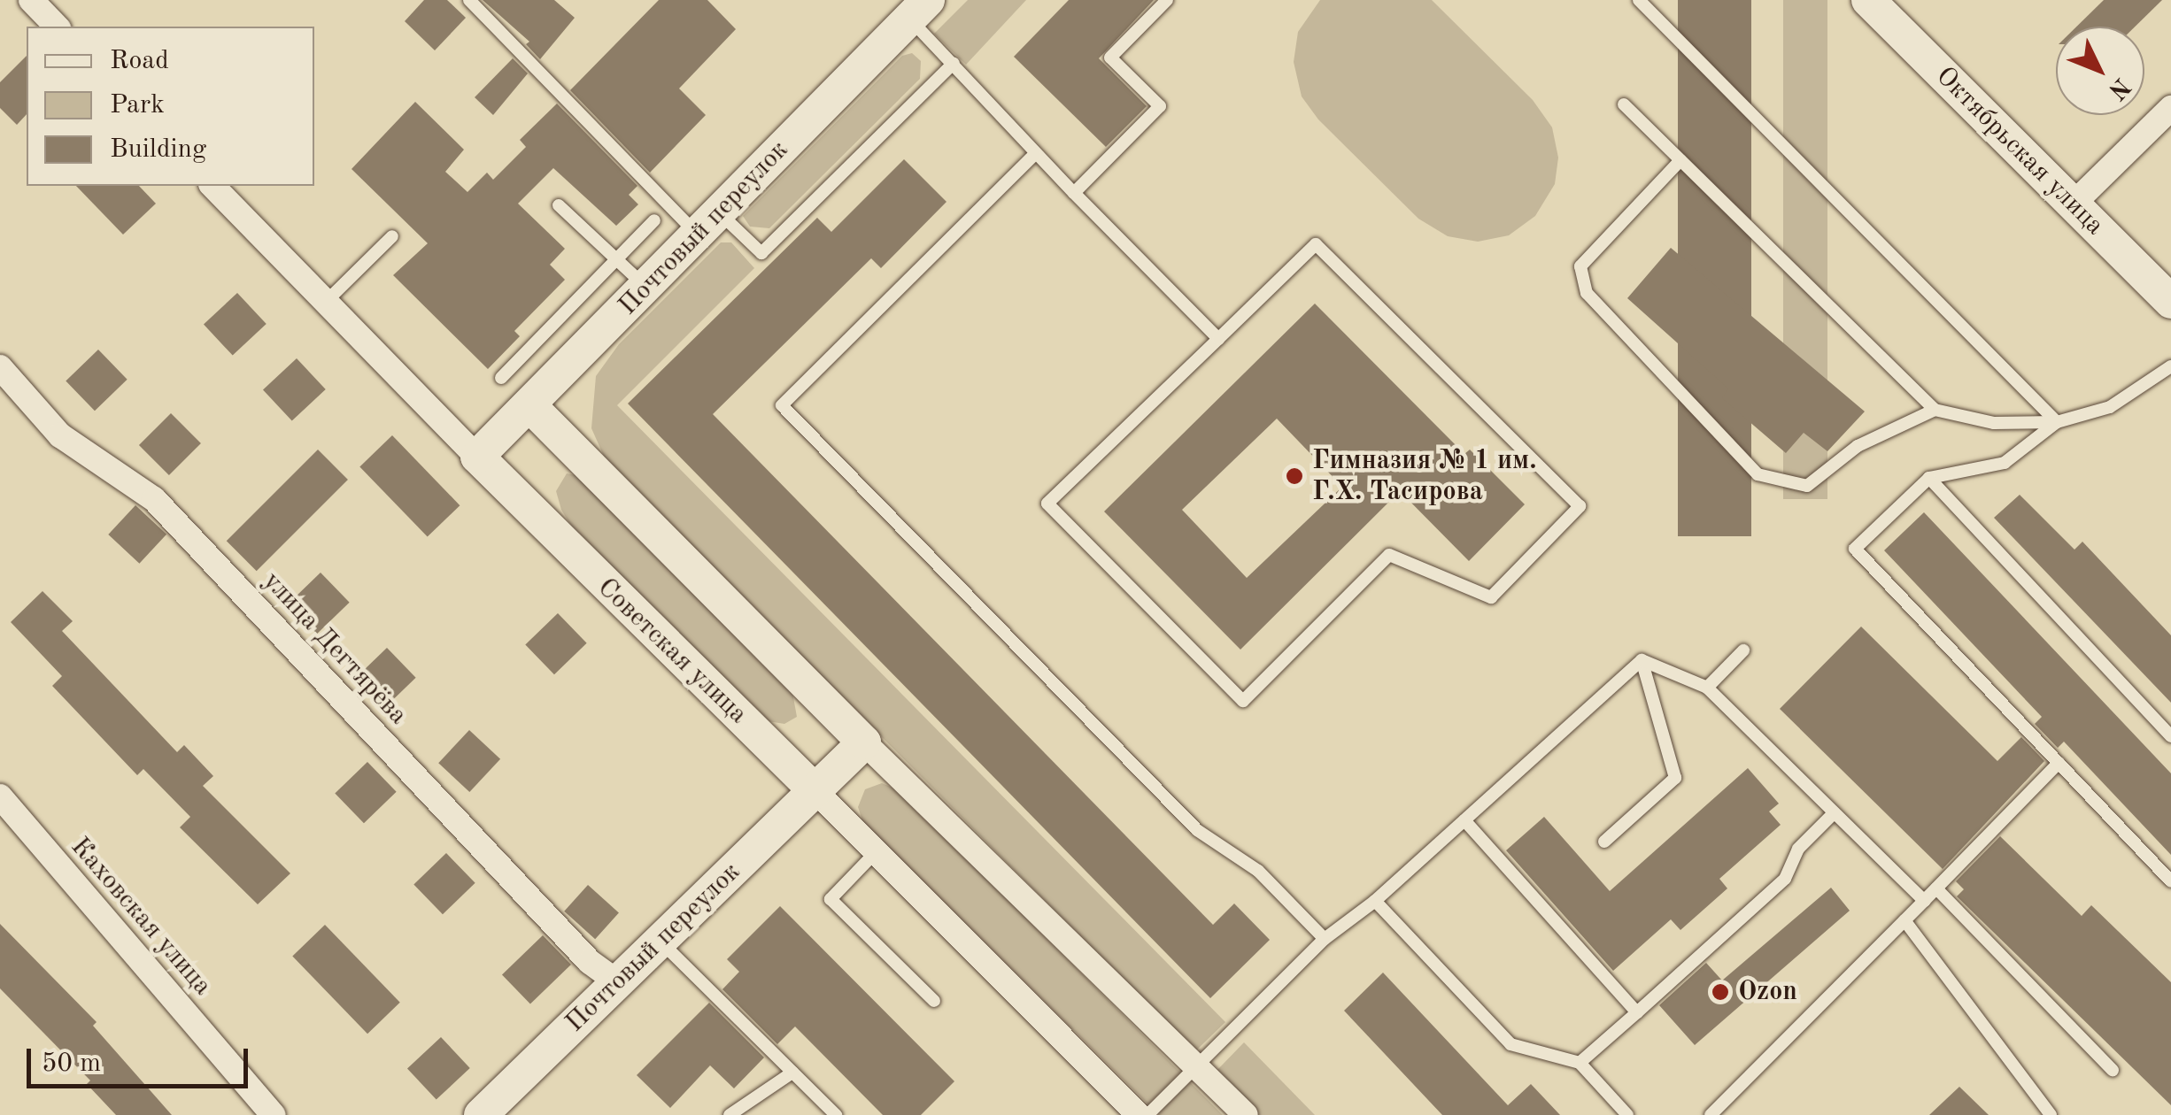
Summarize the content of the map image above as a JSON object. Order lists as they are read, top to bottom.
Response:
{
  "streets": {
    "main road": ["Октябрьская улица", "Почтовый переулок", "Советская улица"],
    "street": ["улица Дегтярёва", "Каховская улица"]
  },
  "crossings": [
    ["Почтовый переулок", "улица Дегтярёва"],
    ["Почтовый переулок", "Советская улица"]
  ],
  "places": ["Гимназия № 1 им. Г.Х. Тасирова", "Ozon"],
  "legend": ["Road", "Park", "Building"],
  "scale_bar": "50 m",
  "north": "bottom right"
}
